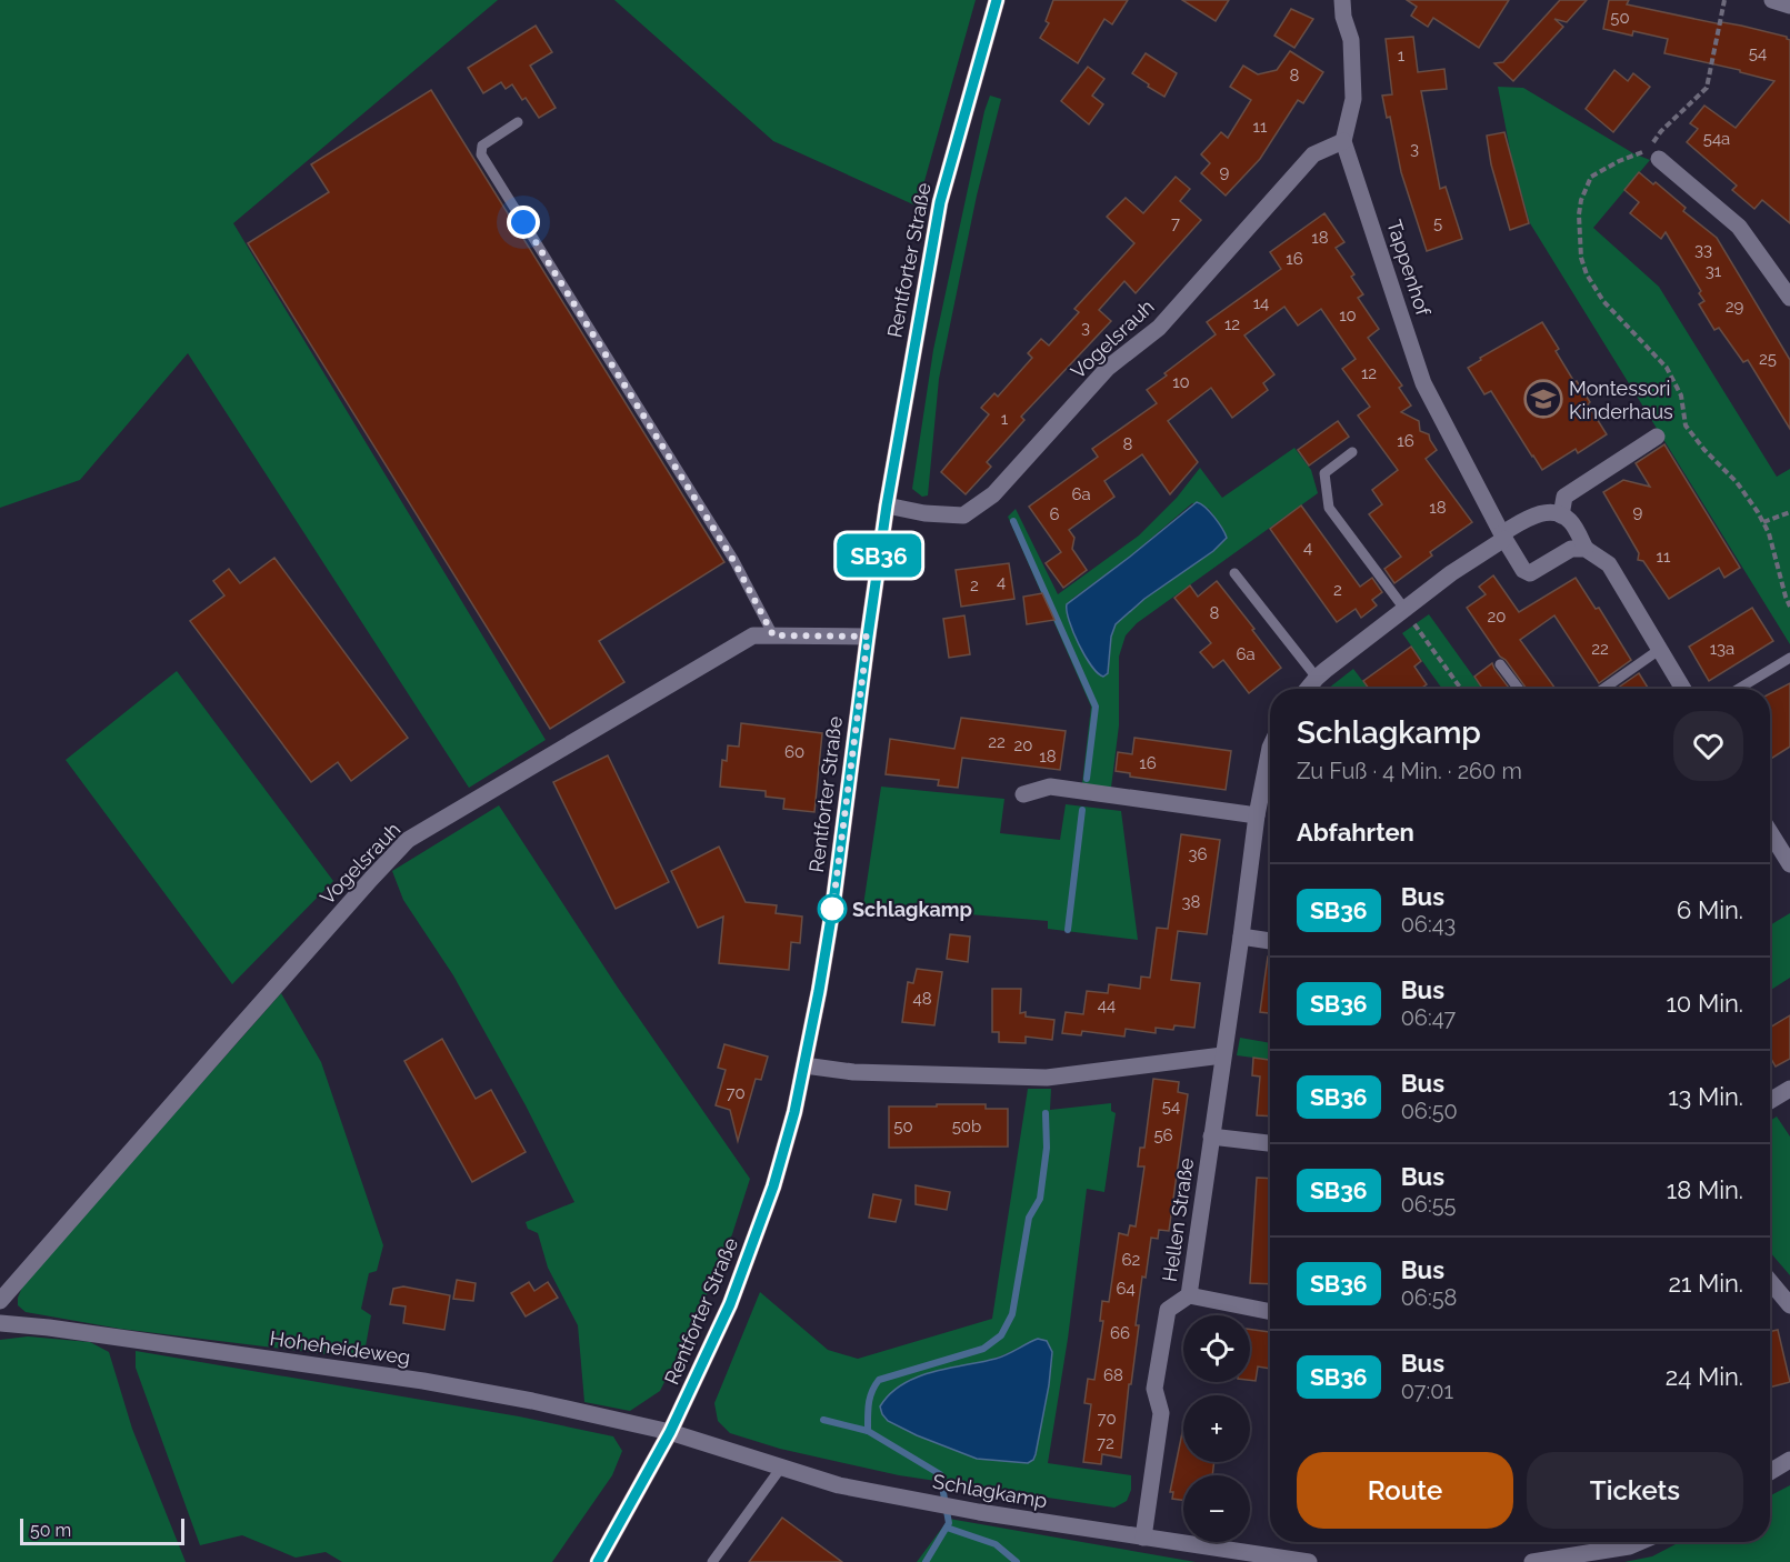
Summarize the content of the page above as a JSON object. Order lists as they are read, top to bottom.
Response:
{
  "streets": {
    "main road": ["Rentforter Straße"],
    "street": [
      "Tappenhof",
      "Vogelsrauh",
      "Hellen Straße",
      "Hoheheideweg",
      "Schlagkamp"
    ]
  },
  "crossings": [
    ["Rentforter Straße", "Vogelsrauh"],
    ["Rentforter Straße", "Hoheheideweg"],
    ["Rentforter Straße", "Schlagkamp"],
    ["Tappenhof", "Vogelsrauh"],
    ["Hellen Straße", "Schlagkamp"],
    ["Hoheheideweg", "Schlagkamp"]
  ],
  "places": {
    "school or university": ["Montessori Kinderhaus"],
    "other": ["Schlagkamp"]
  },
  "lines": ["bus line SB36"],
  "house_numbers": [
    "50",
    "54",
    "1",
    "8",
    "11",
    "54a",
    "3",
    "9",
    "7",
    "5",
    "18",
    "33",
    "16",
    "31",
    "14",
    "29",
    "10",
    "12",
    "3",
    "25",
    "12",
    "10",
    "1",
    "16",
    "8",
    "6a",
    "18",
    "9",
    "6",
    "4",
    "11",
    "4",
    "2",
    "2",
    "8",
    "20",
    "22",
    "13a",
    "6a",
    "22",
    "20",
    "60",
    "18",
    "16",
    "36",
    "38",
    "48",
    "44",
    "70",
    "54",
    "50",
    "50b",
    "56",
    "62",
    "64",
    "66",
    "68",
    "70",
    "72"
  ],
  "scale_bar": "50 m",
  "page": {
    "on_map": "SB36",
    "heading": [
      ["Schlagkamp", "Zu Fuß · 4 Min. · 260 m"],
      "Abfahrten"
    ],
    "list": [
      {
        "mark": "SB36",
        "name": "Bus",
        "note": "06:43",
        "value": "6 Min."
      },
      {
        "mark": "SB36",
        "name": "Bus",
        "note": "06:47",
        "value": "10 Min."
      },
      {
        "mark": "SB36",
        "name": "Bus",
        "note": "06:50",
        "value": "13 Min."
      },
      {
        "mark": "SB36",
        "name": "Bus",
        "note": "06:55",
        "value": "18 Min."
      },
      {
        "mark": "SB36",
        "name": "Bus",
        "note": "06:58",
        "value": "21 Min."
      },
      {
        "mark": "SB36",
        "name": "Bus",
        "note": "07:01",
        "value": "24 Min."
      }
    ],
    "map_buttons": ["+", "−"],
    "buttons": ["Route", "Tickets"],
    "scale": "50 m"
  }
}
